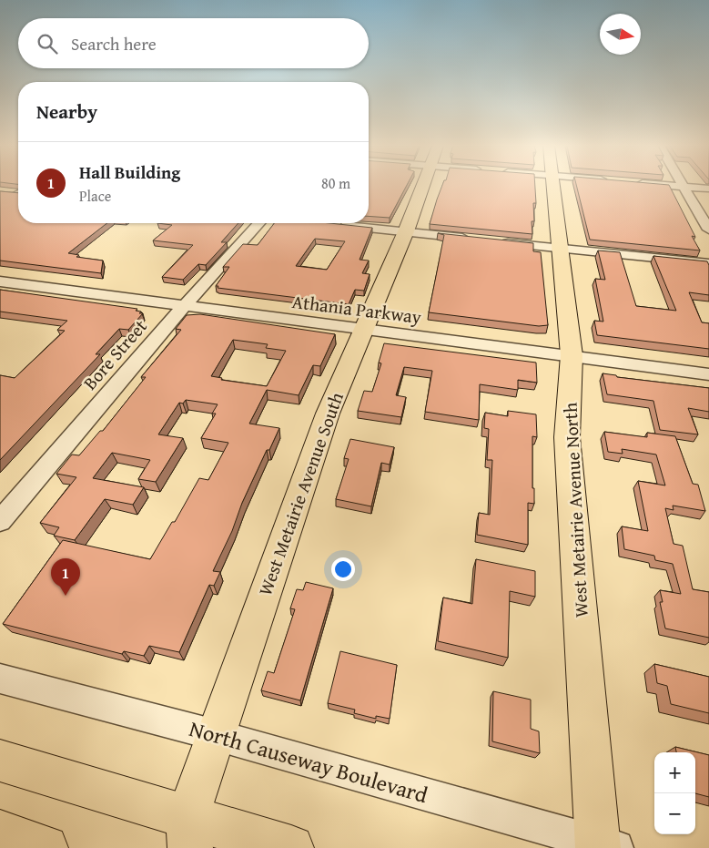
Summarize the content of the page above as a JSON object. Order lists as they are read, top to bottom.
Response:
{
  "streets": {
    "main road": ["West Metairie Avenue South", "West Metairie Avenue North"],
    "street": ["Athania Parkway", "Bore Street", "North Causeway Boulevard"]
  },
  "crossings": [
    ["Athania Parkway", "Bore Street"],
    ["Athania Parkway", "West Metairie Avenue South"],
    ["Athania Parkway", "West Metairie Avenue North"],
    ["West Metairie Avenue South", "North Causeway Boulevard"],
    ["West Metairie Avenue North", "North Causeway Boulevard"]
  ],
  "north": "right",
  "page": {
    "search": "Search here",
    "heading": "Nearby",
    "list": [
      {
        "mark": "1",
        "name": "Hall Building",
        "note": "Place",
        "value": "80 m"
      }
    ],
    "pins": "1",
    "map_buttons": ["+", "−"]
  }
}
